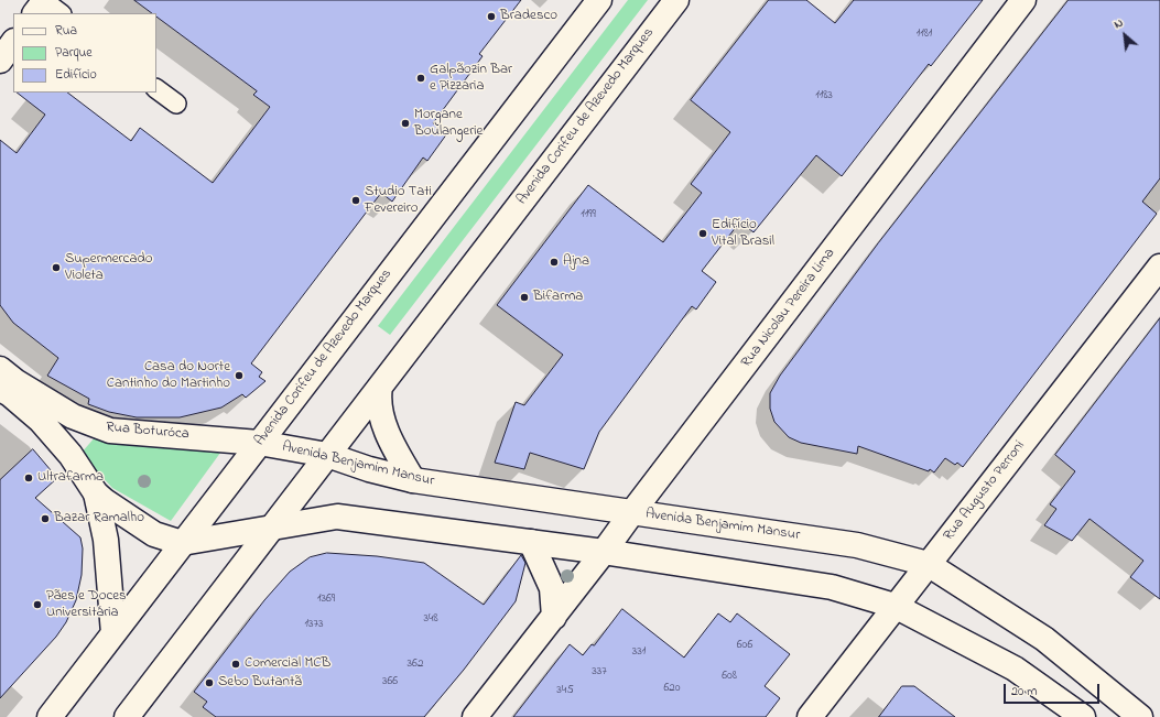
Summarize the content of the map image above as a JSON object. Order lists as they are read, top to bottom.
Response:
{
  "streets": {
    "main road": [
      "Avenida Corifeu de Azevedo Marques",
      "Rua Nicolau Pereira Lima",
      "Rua Boturóca",
      "Avenida Benjamim Mansur",
      "Rua Augusto Perroni"
    ]
  },
  "crossings": [
    ["Avenida Corifeu de Azevedo Marques", "Rua Boturóca"],
    ["Avenida Corifeu de Azevedo Marques", "Avenida Benjamim Mansur"],
    ["Rua Nicolau Pereira Lima", "Avenida Benjamim Mansur"],
    ["Rua Boturóca", "Avenida Benjamim Mansur"],
    ["Avenida Benjamim Mansur", "Rua Augusto Perroni"]
  ],
  "places": [
    "Bradesco",
    "Galpãozin Bar e Pizzaria",
    "Morgane Boulangerie",
    "Studio Tati Fevereiro",
    "Edifício Vital Brasil",
    "Ajna",
    "Supermercado Violeta",
    "Bifarma",
    "Casa do Norte Cantinho do Martinho",
    "Ultrafarma",
    "Bazar Ramalho",
    "Pães e Doces Universitária",
    "Comercial MCB",
    "Sebo Butantã"
  ],
  "house_numbers": [
    "1181",
    "1183",
    "1199",
    "1369",
    "348",
    "1373",
    "606",
    "331",
    "362",
    "337",
    "608",
    "366",
    "620",
    "345"
  ],
  "legend": ["Rua", "Parque", "Edifício"],
  "scale_bar": "20 m",
  "north": "top left"
}
